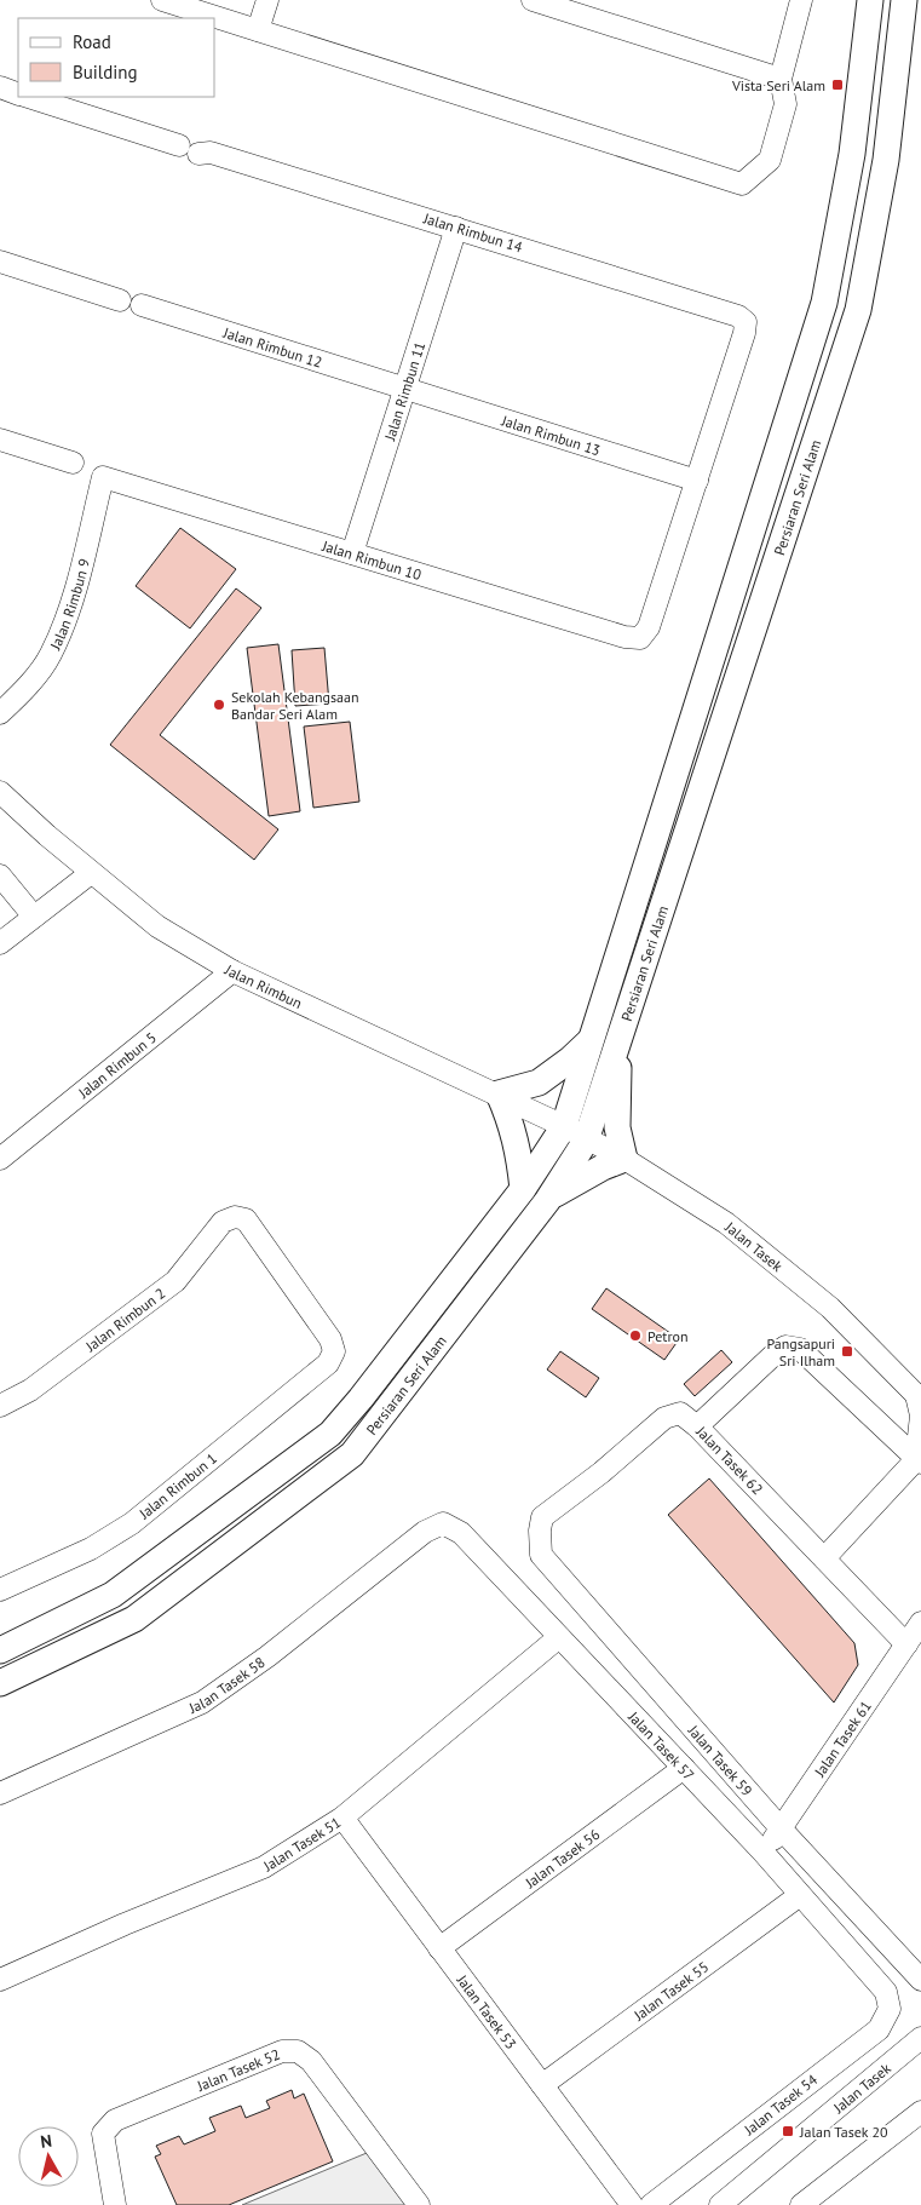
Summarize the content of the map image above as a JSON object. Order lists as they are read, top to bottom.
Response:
{
  "streets": {
    "main road": ["Persiaran Seri Alam"],
    "street": [
      "Jalan Rimbun 14",
      "Jalan Rimbun 12",
      "Jalan Rimbun 11",
      "Jalan Rimbun 13",
      "Jalan Rimbun 10",
      "Jalan Rimbun 9",
      "Jalan Rimbun",
      "Jalan Rimbun 5",
      "Jalan Tasek",
      "Jalan Rimbun 2",
      "Jalan Tasek 62",
      "Jalan Rimbun 1",
      "Jalan Tasek 58",
      "Jalan Tasek 61",
      "Jalan Tasek 57",
      "Jalan Tasek 59",
      "Jalan Tasek 51",
      "Jalan Tasek 56",
      "Jalan Tasek 55",
      "Jalan Tasek 53",
      "Jalan Tasek 52",
      "Jalan Tasek 54"
    ]
  },
  "crossings": [
    ["Jalan Rimbun 14", "Jalan Rimbun 11"],
    ["Jalan Rimbun 14", "Jalan Rimbun 13"],
    ["Jalan Rimbun 14", "Jalan Rimbun 10"],
    ["Jalan Rimbun 12", "Jalan Rimbun 11"],
    ["Jalan Rimbun 12", "Jalan Rimbun 13"],
    ["Jalan Rimbun 11", "Jalan Rimbun 13"],
    ["Jalan Rimbun 11", "Jalan Rimbun 10"],
    ["Jalan Rimbun 13", "Jalan Rimbun 10"],
    ["Persiaran Seri Alam", "Jalan Rimbun"],
    ["Persiaran Seri Alam", "Jalan Tasek"],
    ["Jalan Rimbun 10", "Jalan Rimbun 9"],
    ["Jalan Rimbun", "Jalan Rimbun 5"],
    ["Jalan Rimbun", "Jalan Tasek"],
    ["Jalan Rimbun 2", "Jalan Rimbun 1"],
    ["Jalan Tasek 62", "Jalan Tasek 61"],
    ["Jalan Tasek 62", "Jalan Tasek 59"],
    ["Jalan Tasek 58", "Jalan Tasek 57"],
    ["Jalan Tasek 61", "Jalan Tasek 57"],
    ["Jalan Tasek 61", "Jalan Tasek 59"],
    ["Jalan Tasek 57", "Jalan Tasek 51"],
    ["Jalan Tasek 57", "Jalan Tasek 56"],
    ["Jalan Tasek 57", "Jalan Tasek 55"],
    ["Jalan Tasek 57", "Jalan Tasek 54"],
    ["Jalan Tasek 51", "Jalan Tasek 53"],
    ["Jalan Tasek 56", "Jalan Tasek 53"],
    ["Jalan Tasek 55", "Jalan Tasek 53"]
  ],
  "places": {
    "transit": ["Vista Seri Alam", "Pangsapuri Sri Ilham", "Jalan Tasek 20"],
    "other": ["Sekolah Kebangsaan Bandar Seri Alam", "Petron"]
  },
  "legend": ["Road", "Building"],
  "north": "top"
}
